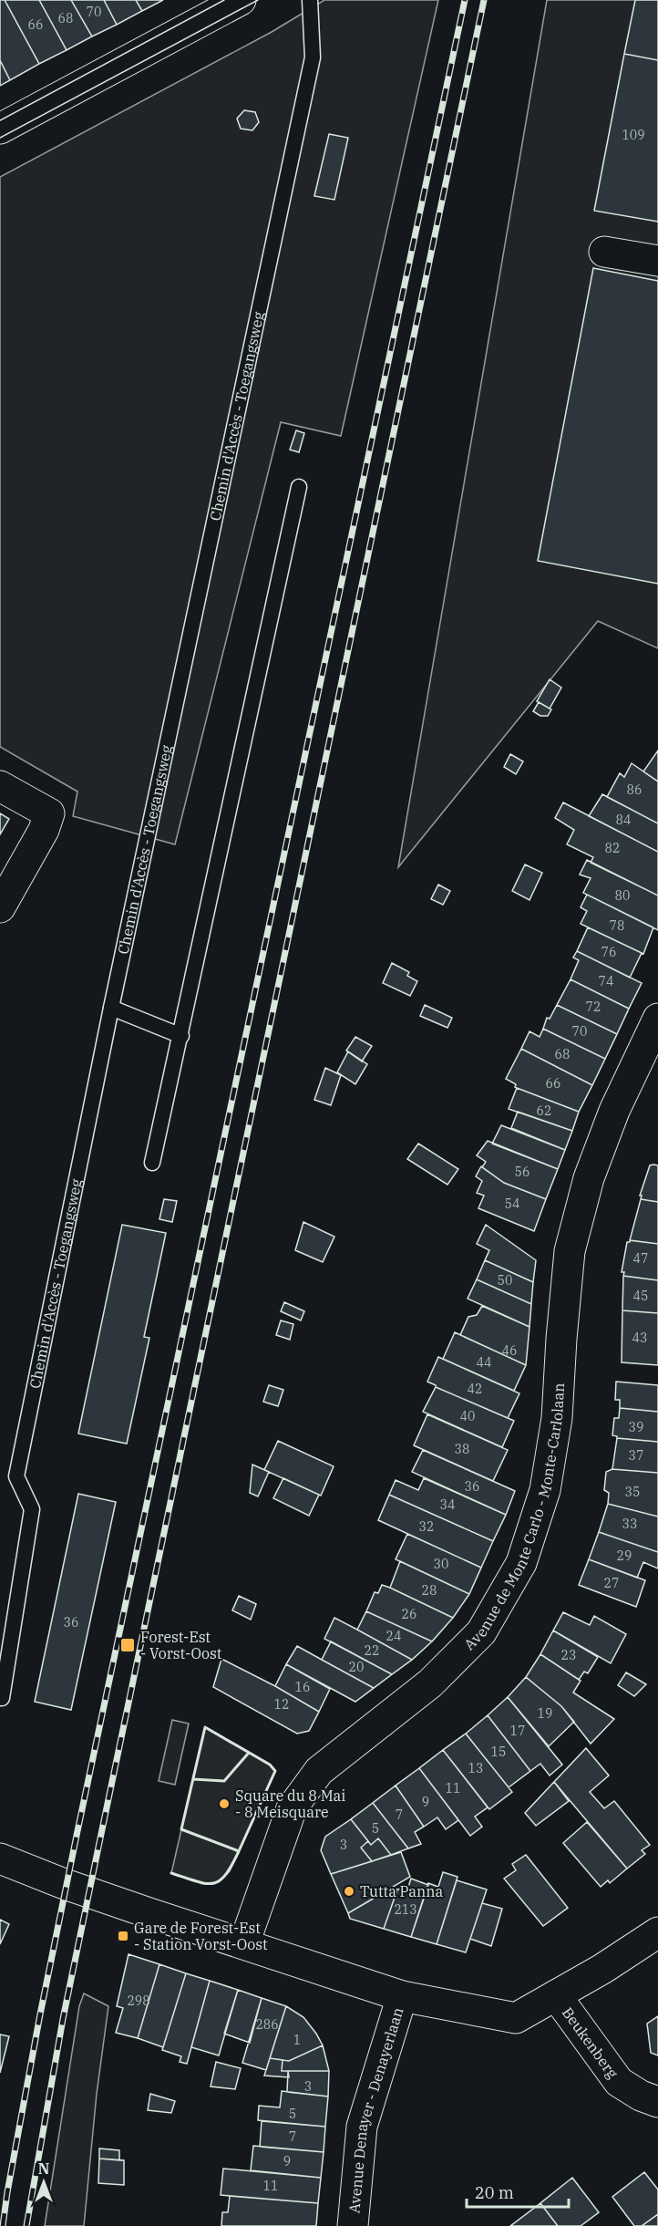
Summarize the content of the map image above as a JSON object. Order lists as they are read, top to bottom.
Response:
{
  "streets": {
    "street": ["Avenue de Monte Carlo - Monte-Carlolaan", "Beukenberg", "Avenue Denayer - Denayerlaan"],
    "lane": ["Chemin d'Accès - Toegangsweg"]
  },
  "places": {
    "transit": ["Forest-Est - Vorst-Oost", "Gare de Forest-Est - Station Vorst-Oost"],
    "other": ["Square du 8 Mai - 8 Meisquare", "Tutta Panna"]
  },
  "house_numbers": [
    "70",
    "68",
    "66",
    "109",
    "86",
    "84",
    "82",
    "80",
    "78",
    "76",
    "74",
    "72",
    "70",
    "68",
    "66",
    "62",
    "56",
    "54",
    "47",
    "50",
    "45",
    "43",
    "46",
    "44",
    "42",
    "40",
    "39",
    "38",
    "37",
    "36",
    "35",
    "34",
    "33",
    "32",
    "29",
    "30",
    "27",
    "28",
    "26",
    "36",
    "24",
    "22",
    "23",
    "20",
    "16",
    "12",
    "19",
    "17",
    "15",
    "13",
    "11",
    "9",
    "7",
    "5",
    "3",
    "213",
    "298",
    "286",
    "1",
    "3",
    "5",
    "7",
    "9",
    "11"
  ],
  "scale_bar": "20 m",
  "north": "top"
}
